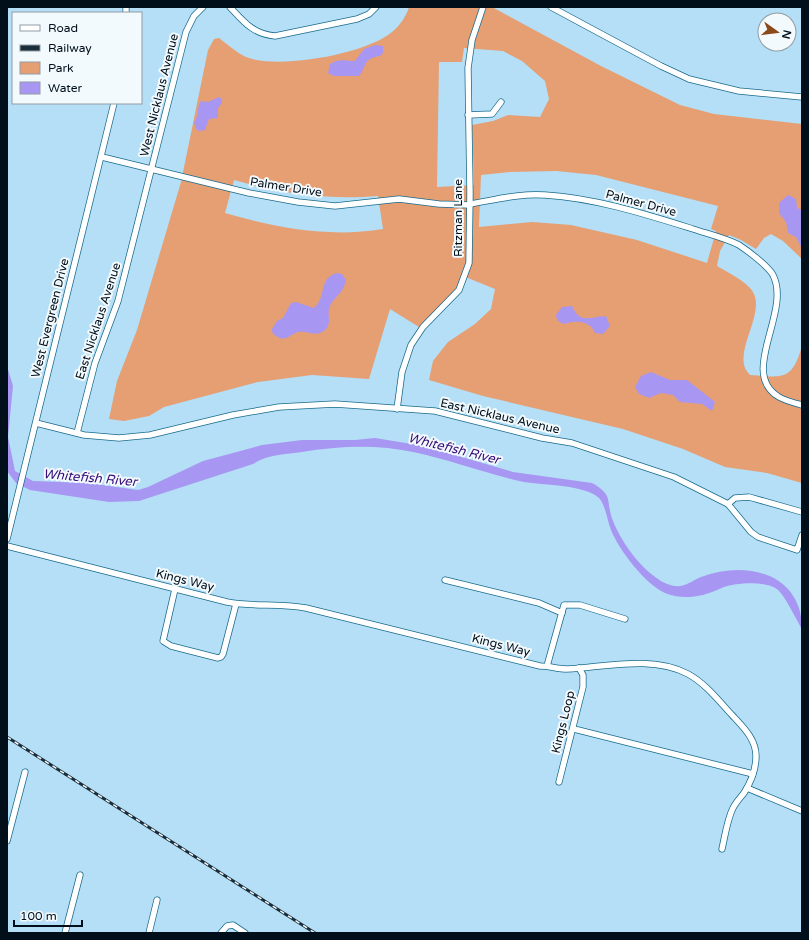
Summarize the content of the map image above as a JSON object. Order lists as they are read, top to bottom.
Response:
{
  "streets": {
    "street": [
      "West Nicklaus Avenue",
      "Palmer Drive",
      "Ritzman Lane",
      "West Evergreen Drive",
      "East Nicklaus Avenue",
      "Kings Way",
      "Kings Loop"
    ]
  },
  "crossings": [
    ["West Nicklaus Avenue", "Palmer Drive"],
    ["West Nicklaus Avenue", "East Nicklaus Avenue"],
    ["Palmer Drive", "Ritzman Lane"],
    ["Palmer Drive", "West Evergreen Drive"],
    ["Palmer Drive", "East Nicklaus Avenue"],
    ["Ritzman Lane", "East Nicklaus Avenue"],
    ["West Evergreen Drive", "East Nicklaus Avenue"],
    ["Kings Way", "Kings Loop"]
  ],
  "water": ["Whitefish River"],
  "legend": [
    "Road",
    "Railway",
    "Park",
    "Water"
  ],
  "scale_bar": "100 m",
  "north": "right"
}
